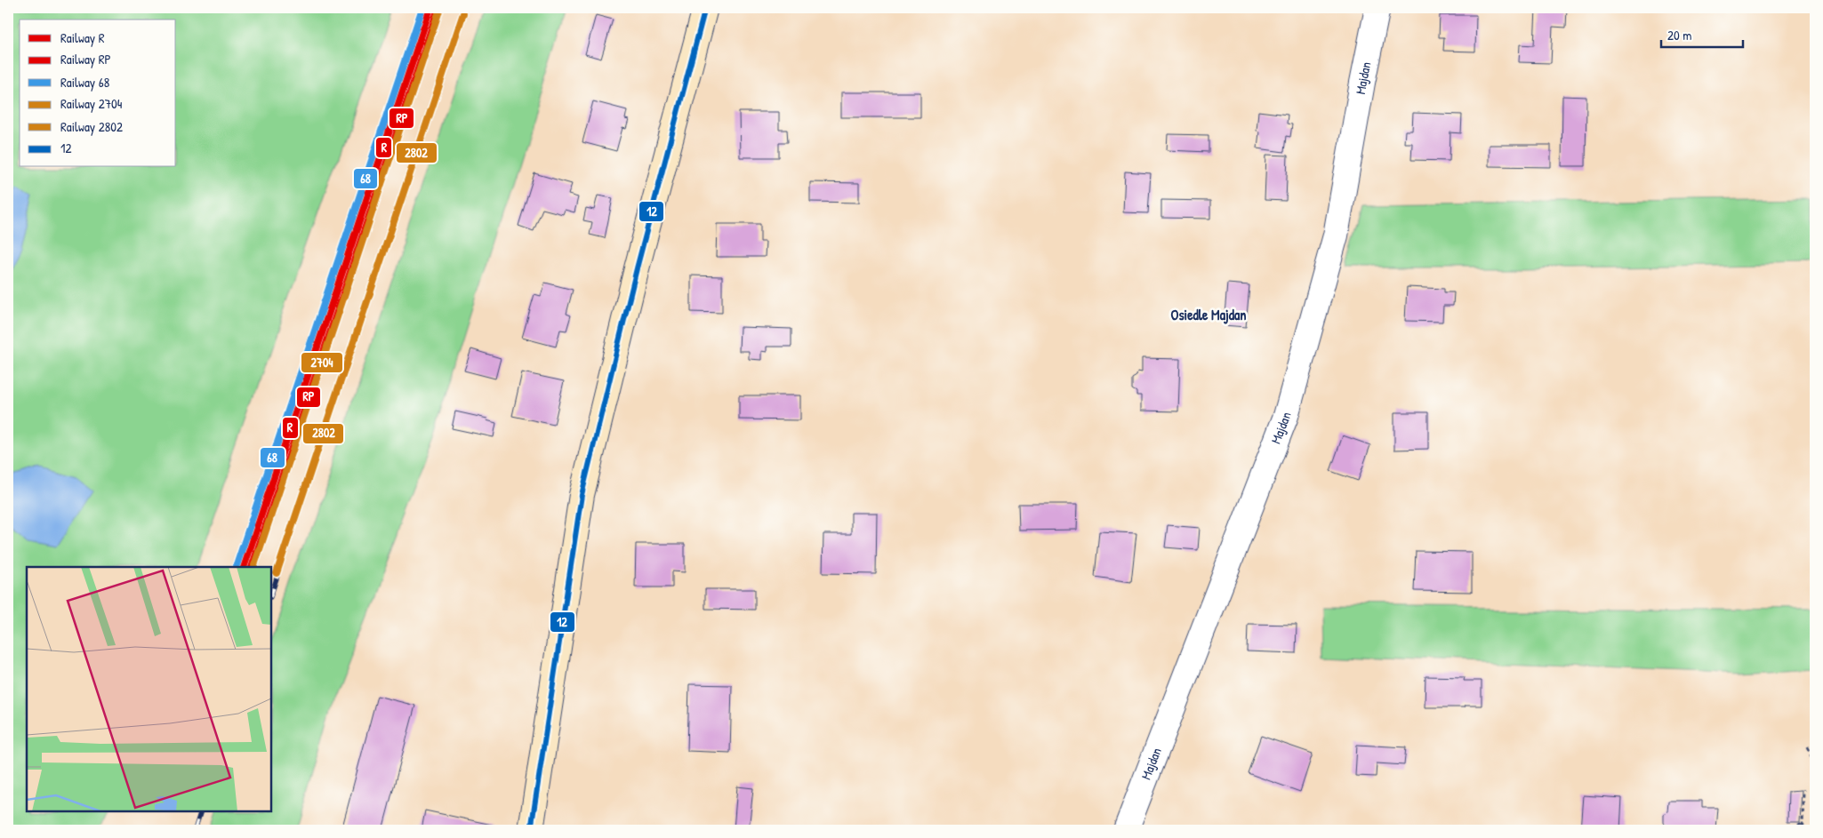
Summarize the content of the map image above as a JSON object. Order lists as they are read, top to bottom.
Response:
{
  "streets": {
    "street": ["Majdan"]
  },
  "districts": ["Osiedle Majdan"],
  "lines": [
    "rail line R",
    "rail line 68",
    "rail line 2704",
    "transit line 12",
    "rail line RP",
    "rail line 2802"
  ],
  "legend": [
    "Railway R",
    "Railway RP",
    "Railway 68",
    "Railway 2704",
    "Railway 2802",
    "12"
  ],
  "scale_bar": "20 m"
}
